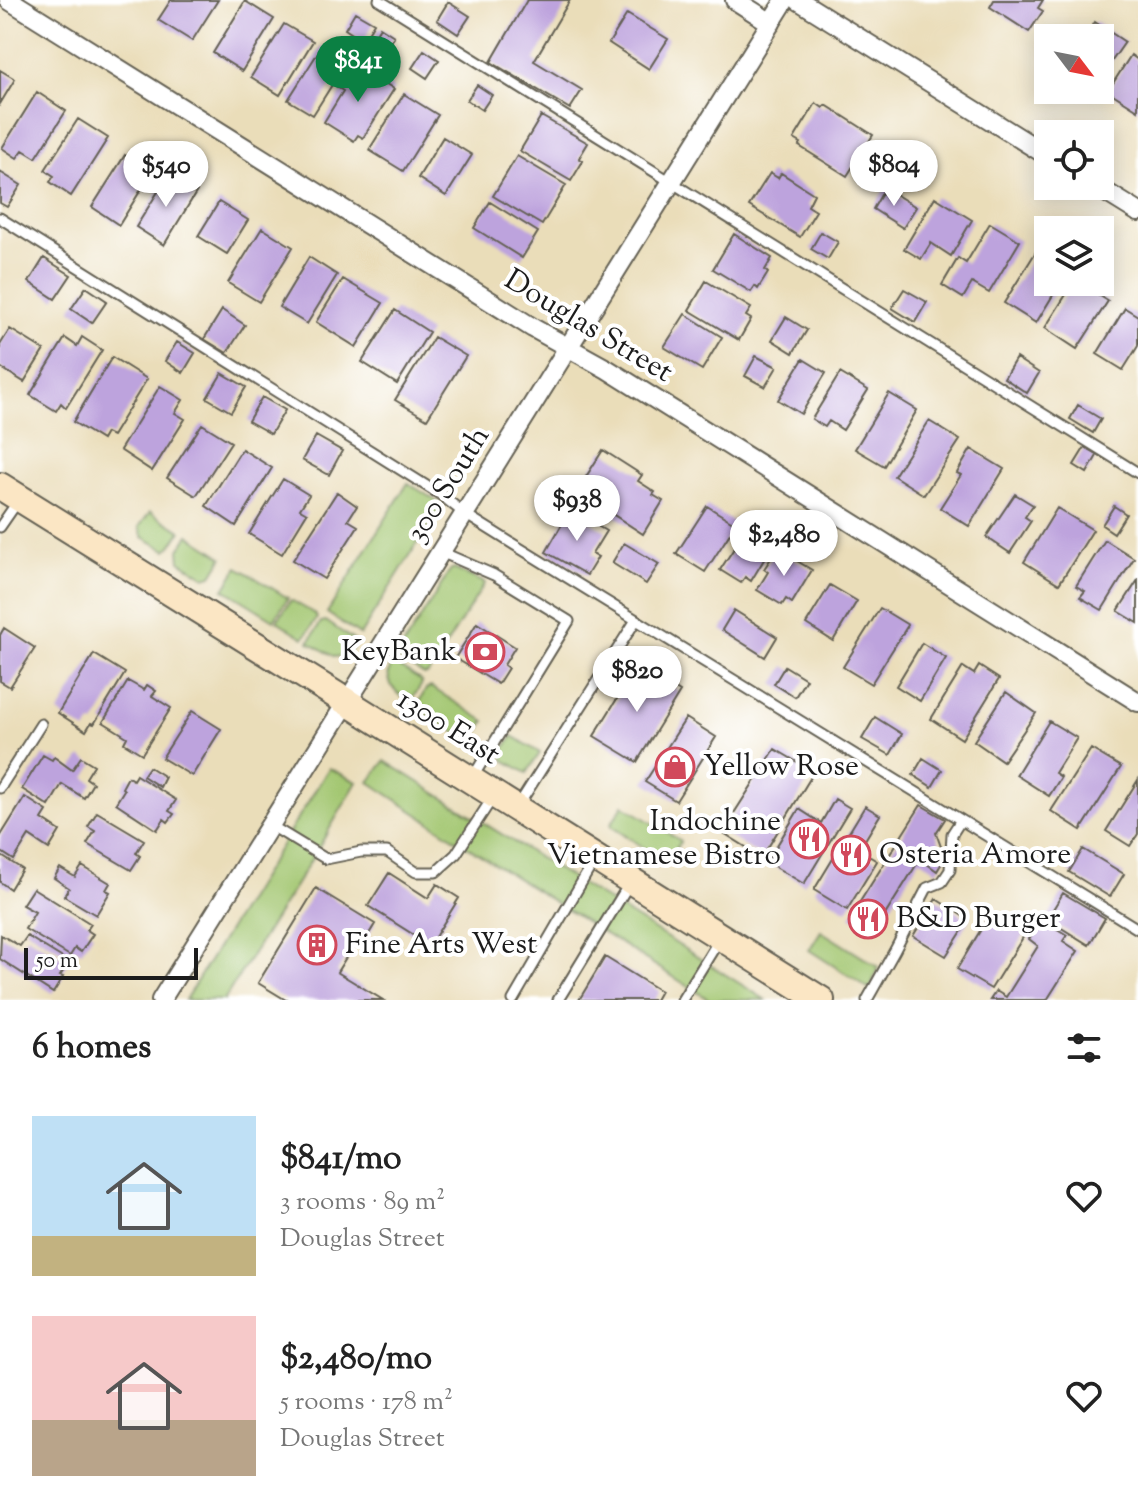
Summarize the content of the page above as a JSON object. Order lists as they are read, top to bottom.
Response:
{
  "streets": {
    "main road": ["1300 East"],
    "street": ["Douglas Street", "300 South"]
  },
  "crossings": [
    ["Douglas Street", "300 South"],
    ["300 South", "1300 East"]
  ],
  "places": {
    "bank": ["KeyBank"],
    "shop": ["Yellow Rose"],
    "restaurant": ["Indochine Vietnamese Bistro", "Osteria Amore", "B&D Burger"],
    "building": ["Fine Arts West"]
  },
  "scale_bar": "50 m",
  "north": "bottom right",
  "page": {
    "price": [
      "$841",
      "$804",
      "$540",
      "$938",
      "$2,480",
      "$820"
    ],
    "scale": "50 m",
    "heading": "6 homes",
    "list": [
      {
        "name": "$841/mo",
        "note": "3 rooms · 89 m² · Douglas Street"
      },
      {
        "name": "$2,480/mo",
        "note": "5 rooms · 178 m² · Douglas Street"
      }
    ]
  }
}
